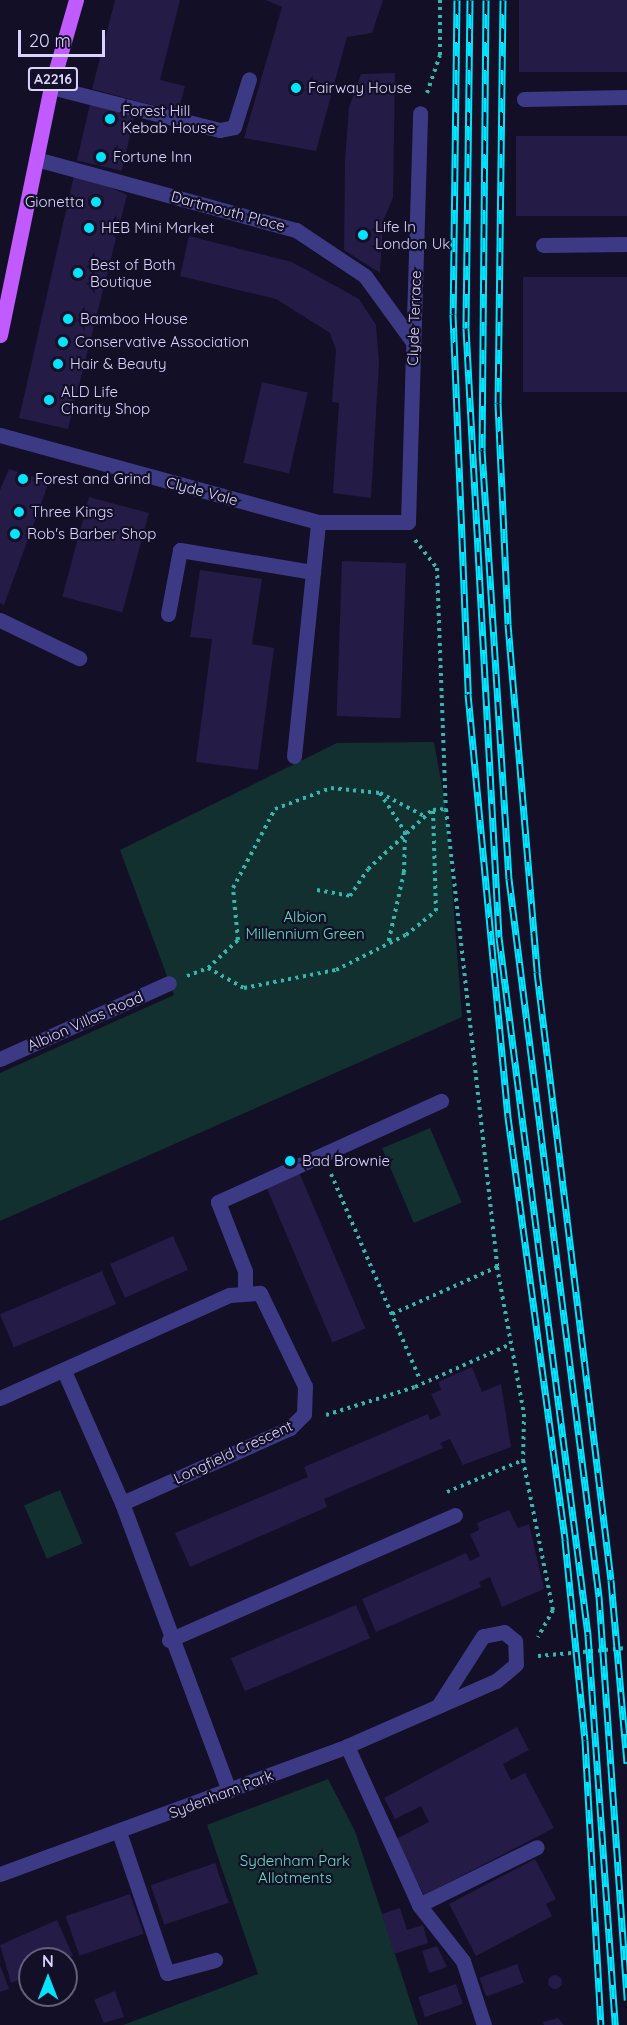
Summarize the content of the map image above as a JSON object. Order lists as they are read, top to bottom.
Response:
{
  "streets": {
    "main road": ["A2216"],
    "street": [
      "Dartmouth Place",
      "Clyde Terrace",
      "Clyde Vale",
      "Albion Villas Road",
      "Longfield Crescent",
      "Sydenham Park"
    ]
  },
  "crossings": [
    ["A2216", "Dartmouth Place"],
    ["Dartmouth Place", "Clyde Terrace"],
    ["Clyde Terrace", "Clyde Vale"]
  ],
  "parks": ["Albion Millennium Green", "Sydenham Park Allotments"],
  "places": [
    "Fairway House",
    "Forest Hill Kebab House",
    "Fortune Inn",
    "Gionetta",
    "HEB Mini Market",
    "Life In London Uk",
    "Best of Both Boutique",
    "Bamboo House",
    "Conservative Association",
    "Hair & Beauty",
    "ALD Life Charity Shop",
    "Forest and Grind",
    "Three Kings",
    "Rob's Barber Shop",
    "Bad Brownie"
  ],
  "scale_bar": "20 m",
  "north": "top"
}
